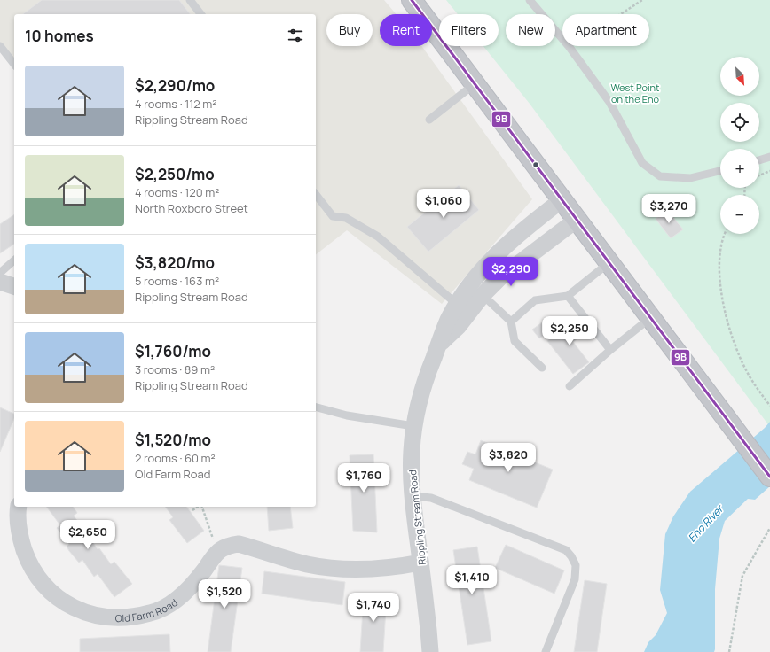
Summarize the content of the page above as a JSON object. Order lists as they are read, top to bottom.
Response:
{
  "streets": {
    "street": ["Rippling Stream Road", "Old Farm Road"]
  },
  "crossings": [
    ["Rippling Stream Road", "Old Farm Road"]
  ],
  "water": ["Eno River"],
  "parks": ["West Point on the Eno"],
  "lines": ["transit line 9B"],
  "north": "bottom right",
  "page": {
    "chip": [
      "Buy",
      "Rent",
      "Filters",
      "New",
      "Apartment"
    ],
    "heading": "10 homes",
    "map_buttons": ["+", "−"],
    "list": [
      {
        "name": "$2,290/mo",
        "note": "4 rooms · 112 m² · Rippling Stream Road"
      },
      {
        "name": "$2,250/mo",
        "note": "4 rooms · 120 m² · North Roxboro Street"
      },
      {
        "name": "$3,820/mo",
        "note": "5 rooms · 163 m² · Rippling Stream Road"
      },
      {
        "name": "$1,760/mo",
        "note": "3 rooms · 89 m² · Rippling Stream Road"
      },
      {
        "name": "$1,520/mo",
        "note": "2 rooms · 60 m² · Old Farm Road"
      }
    ],
    "price": [
      "$1,060",
      "$3,270",
      "$2,290",
      "$2,250",
      "$3,820",
      "$1,760",
      "$2,650",
      "$1,410",
      "$1,520",
      "$1,740"
    ]
  }
}
